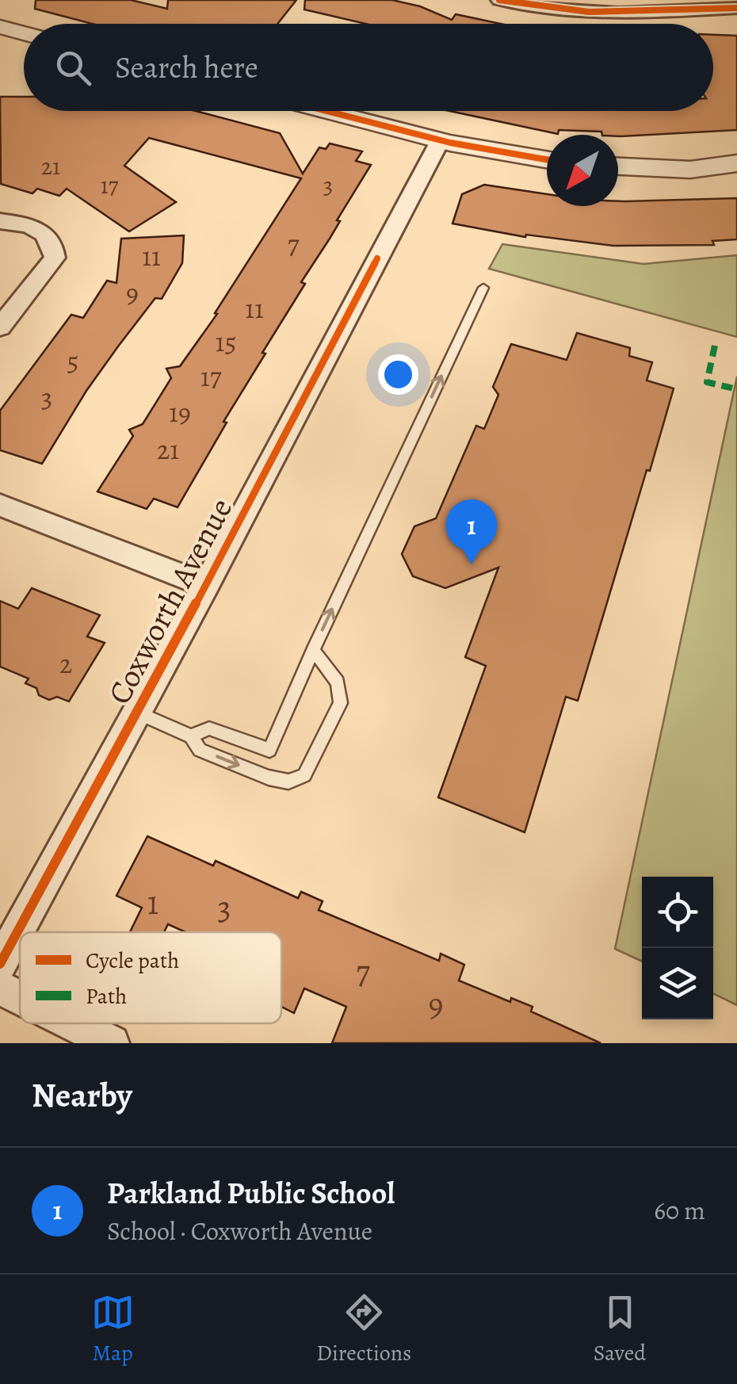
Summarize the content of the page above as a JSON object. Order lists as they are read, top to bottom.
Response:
{
  "streets": {
    "street": ["Coxworth Avenue"]
  },
  "house_numbers": [
    "21",
    "17",
    "3",
    "7",
    "11",
    "9",
    "11",
    "15",
    "5",
    "17",
    "3",
    "19",
    "21",
    "2",
    "1",
    "3",
    "7",
    "9"
  ],
  "legend": ["Cycle path", "Path"],
  "north": "bottom left",
  "page": {
    "search": "Search here",
    "pins": "1",
    "heading": "Nearby",
    "list": [
      {
        "mark": "1",
        "name": "Parkland Public School",
        "note": "School · Coxworth Avenue",
        "value": "60 m"
      }
    ],
    "nav": ["Map", "Directions", "Saved"]
  }
}
